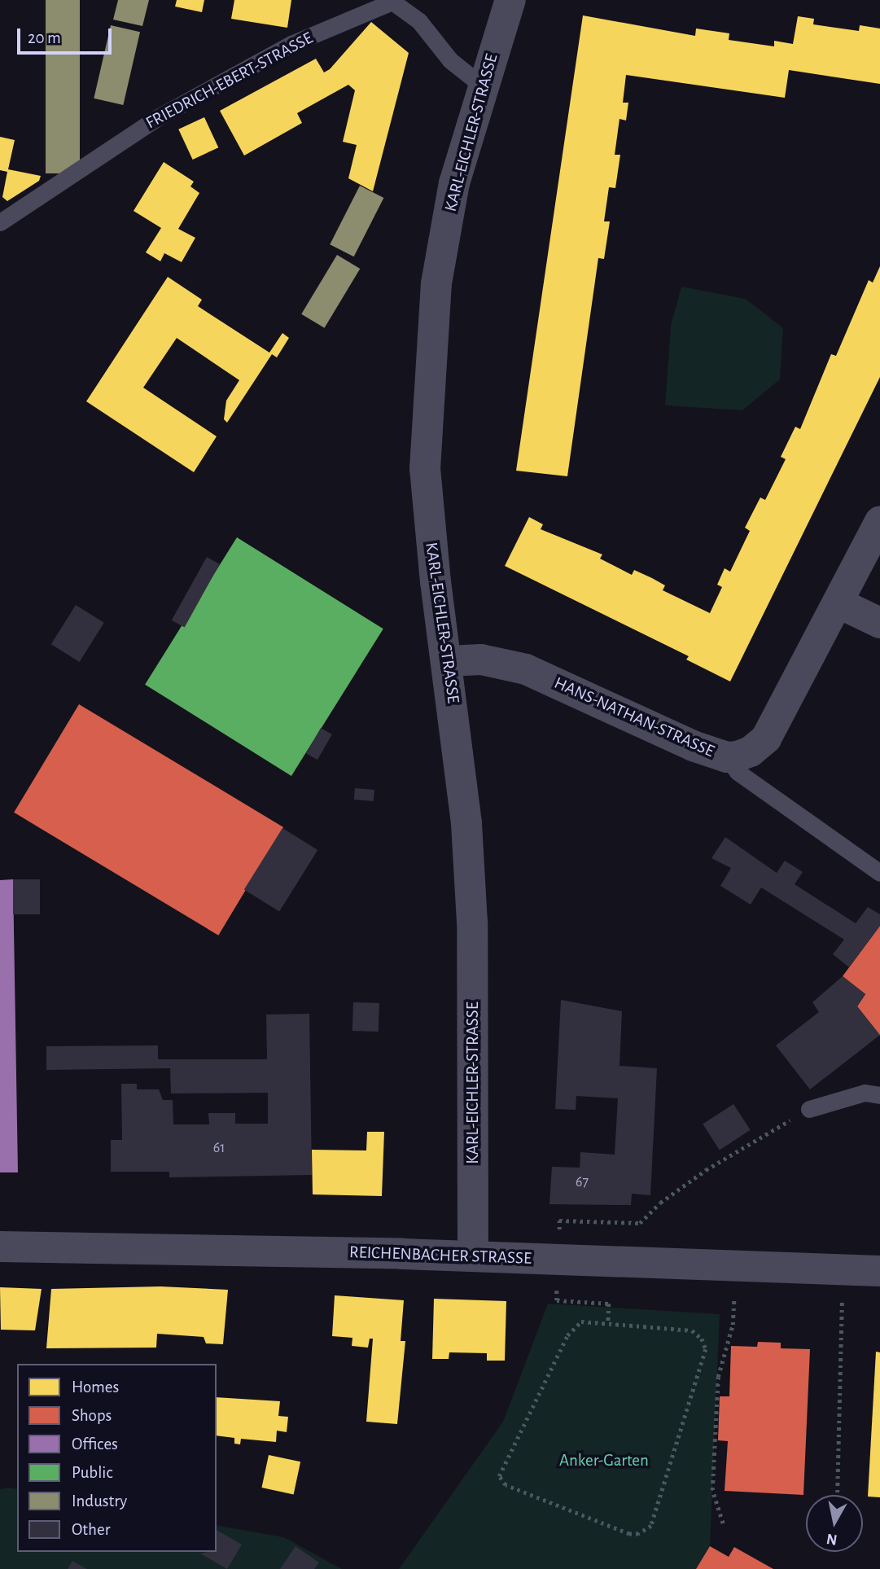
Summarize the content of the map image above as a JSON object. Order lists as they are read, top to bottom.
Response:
{
  "streets": {
    "street": ["KARL-EICHLER-STRASSE", "HANS-NATHAN-STRASSE", "REICHENBACHER STRASSE"],
    "lane": ["FRIEDRICH-EBERT-STRASSE"]
  },
  "crossings": [
    ["FRIEDRICH-EBERT-STRASSE", "KARL-EICHLER-STRASSE"],
    ["KARL-EICHLER-STRASSE", "HANS-NATHAN-STRASSE"],
    ["KARL-EICHLER-STRASSE", "REICHENBACHER STRASSE"]
  ],
  "parks": ["Anker-Garten"],
  "house_numbers": ["61", "67"],
  "legend": [
    "Homes",
    "Shops",
    "Offices",
    "Public",
    "Industry",
    "Other"
  ],
  "scale_bar": "20 m",
  "north": "bottom"
}
